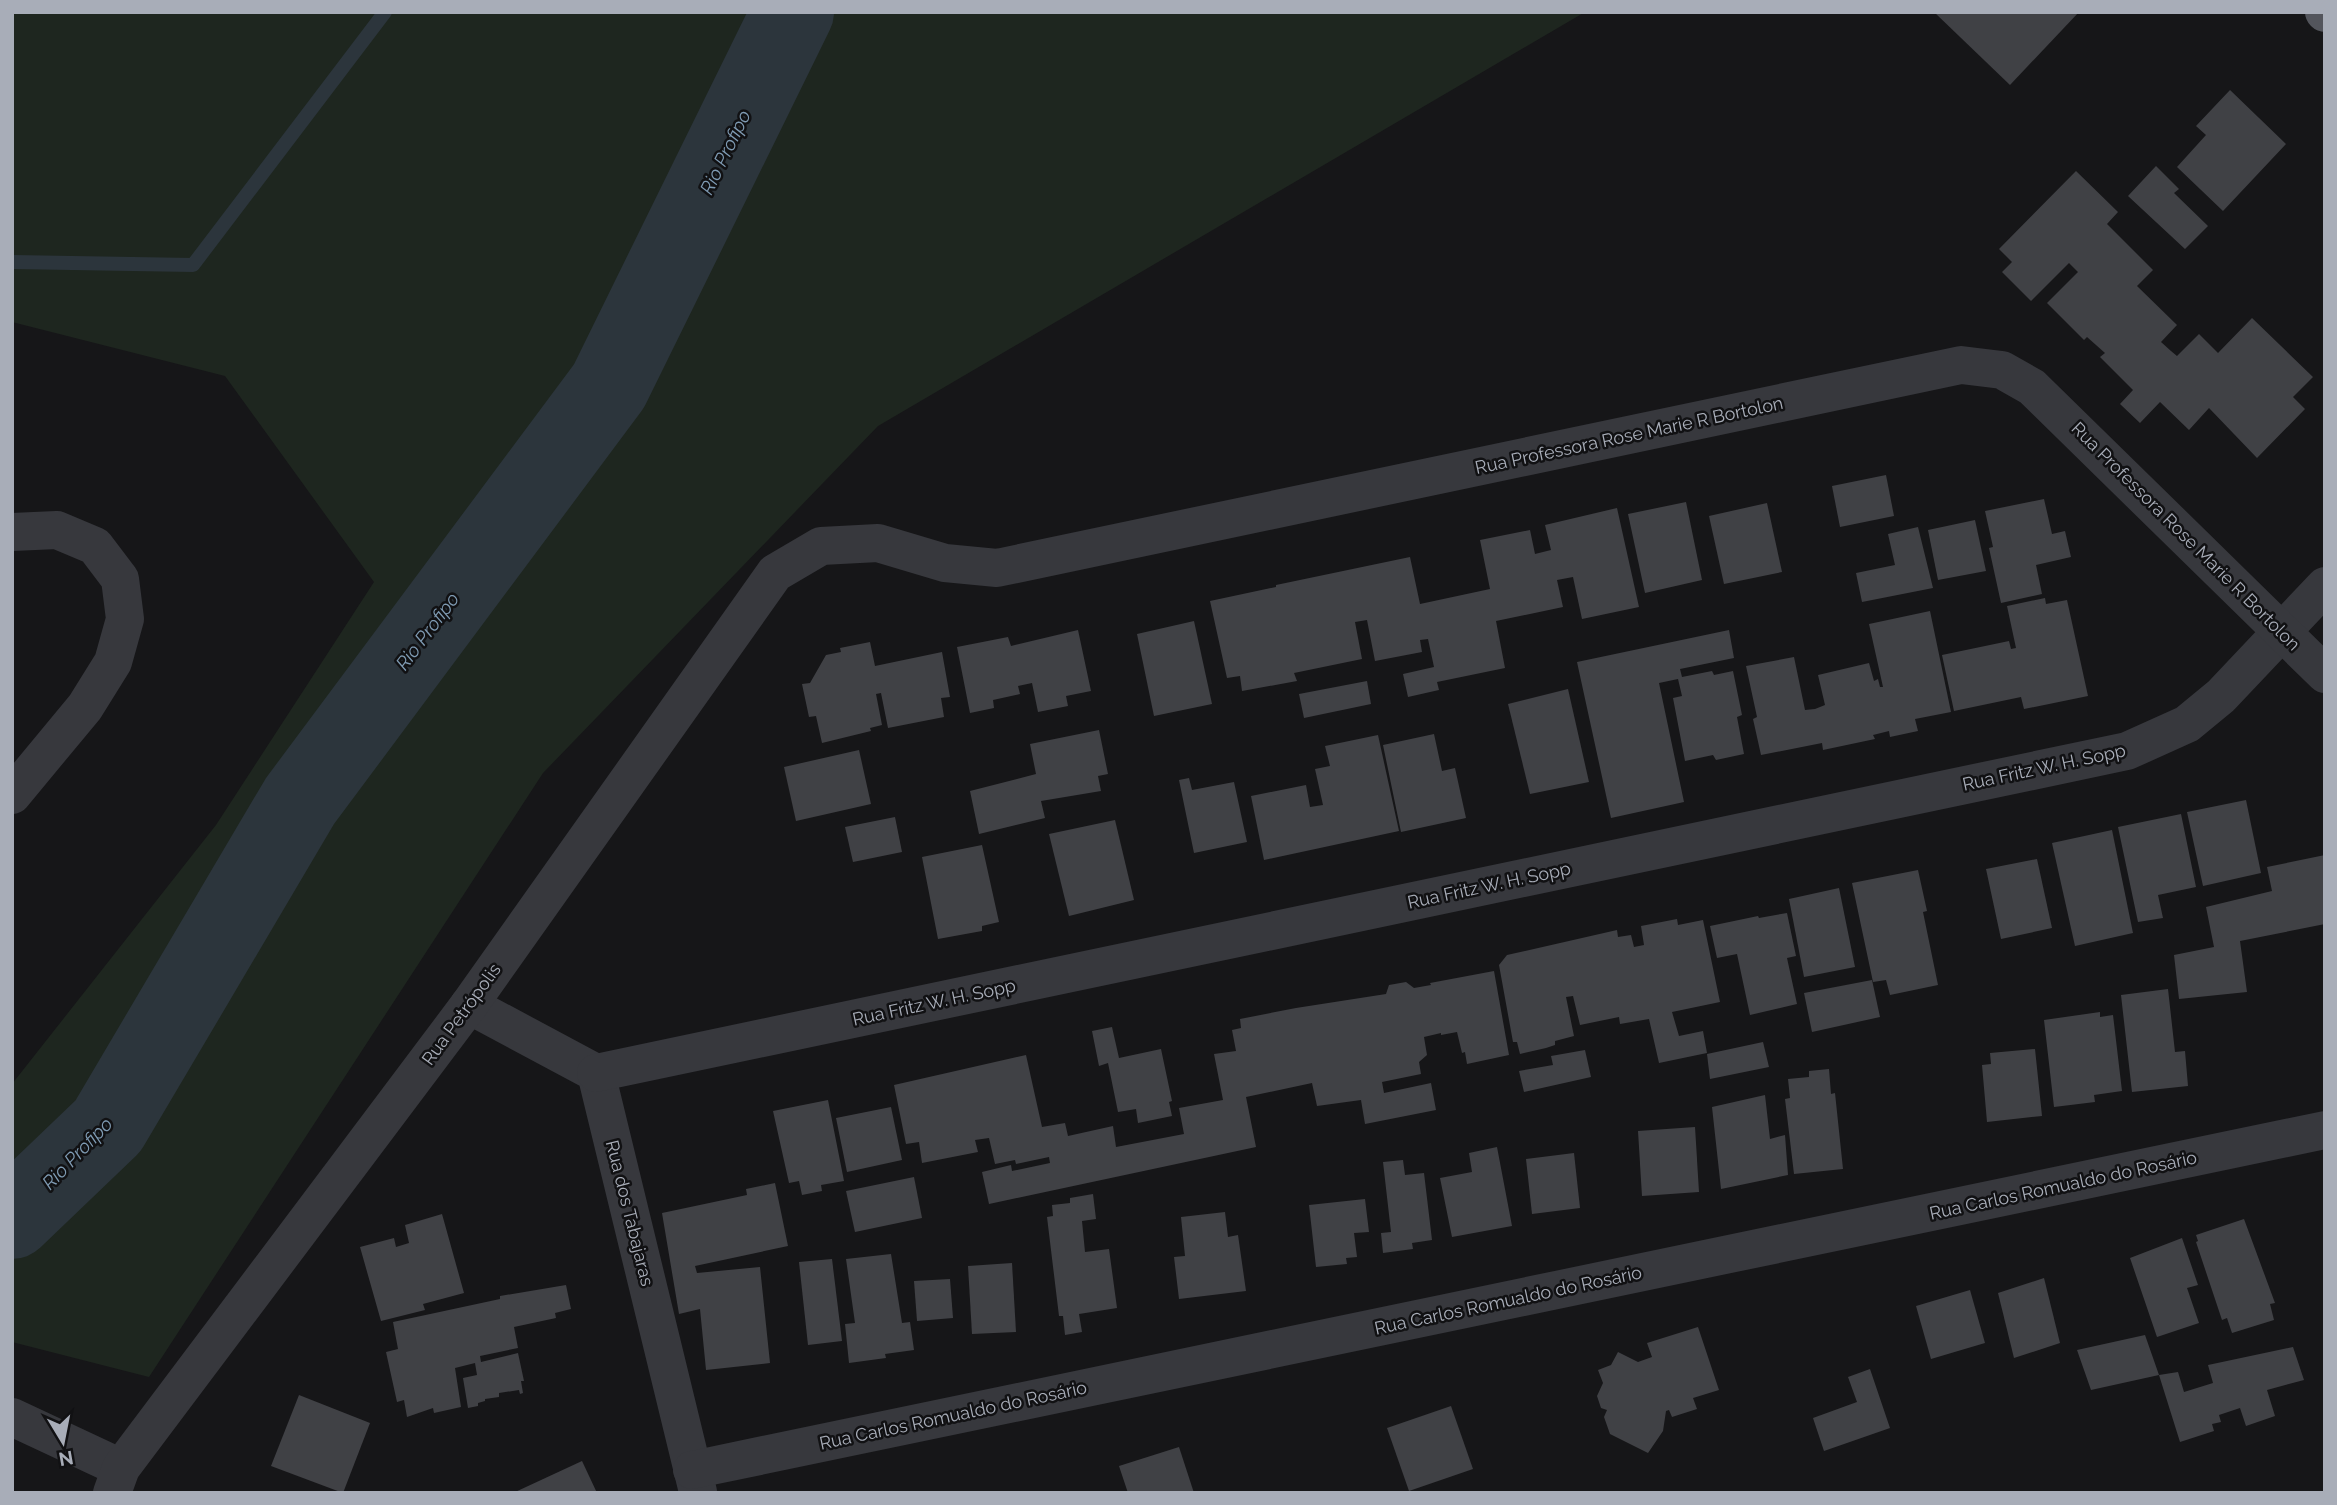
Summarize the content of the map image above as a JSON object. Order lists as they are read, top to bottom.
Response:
{
  "streets": {
    "street": [
      "Rua Professora Rose Marie R Bortolon",
      "Rua Fritz W. H. Sopp",
      "Rua Petrópolis",
      "Rua Carlos Romualdo do Rosário",
      "Rua dos Tabajaras"
    ]
  },
  "crossings": [
    ["Rua Professora Rose Marie R Bortolon", "Rua Fritz W. H. Sopp"],
    ["Rua Professora Rose Marie R Bortolon", "Rua Petrópolis"],
    ["Rua Fritz W. H. Sopp", "Rua dos Tabajaras"],
    ["Rua Carlos Romualdo do Rosário", "Rua dos Tabajaras"]
  ],
  "water": ["Rio Profipo"],
  "north": "bottom"
}
